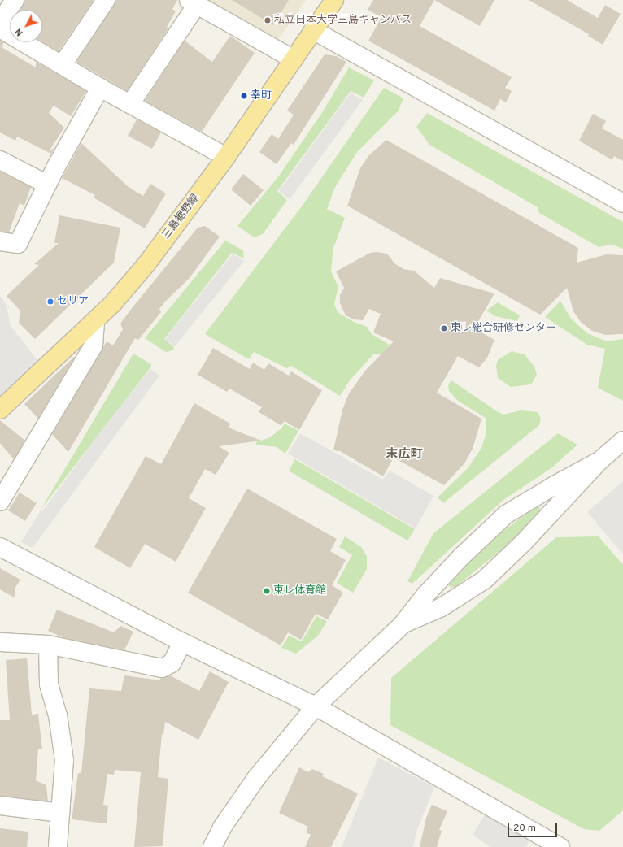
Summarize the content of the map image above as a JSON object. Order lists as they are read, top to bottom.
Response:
{
  "streets": {
    "main road": ["三島裾野線"]
  },
  "districts": ["末広町"],
  "places": [
    "私立日本大学三島キャンパス",
    "幸町",
    "セリア",
    "東レ総合研修センター",
    "東レ体育館"
  ],
  "scale_bar": "20 m",
  "north": "bottom left"
}
